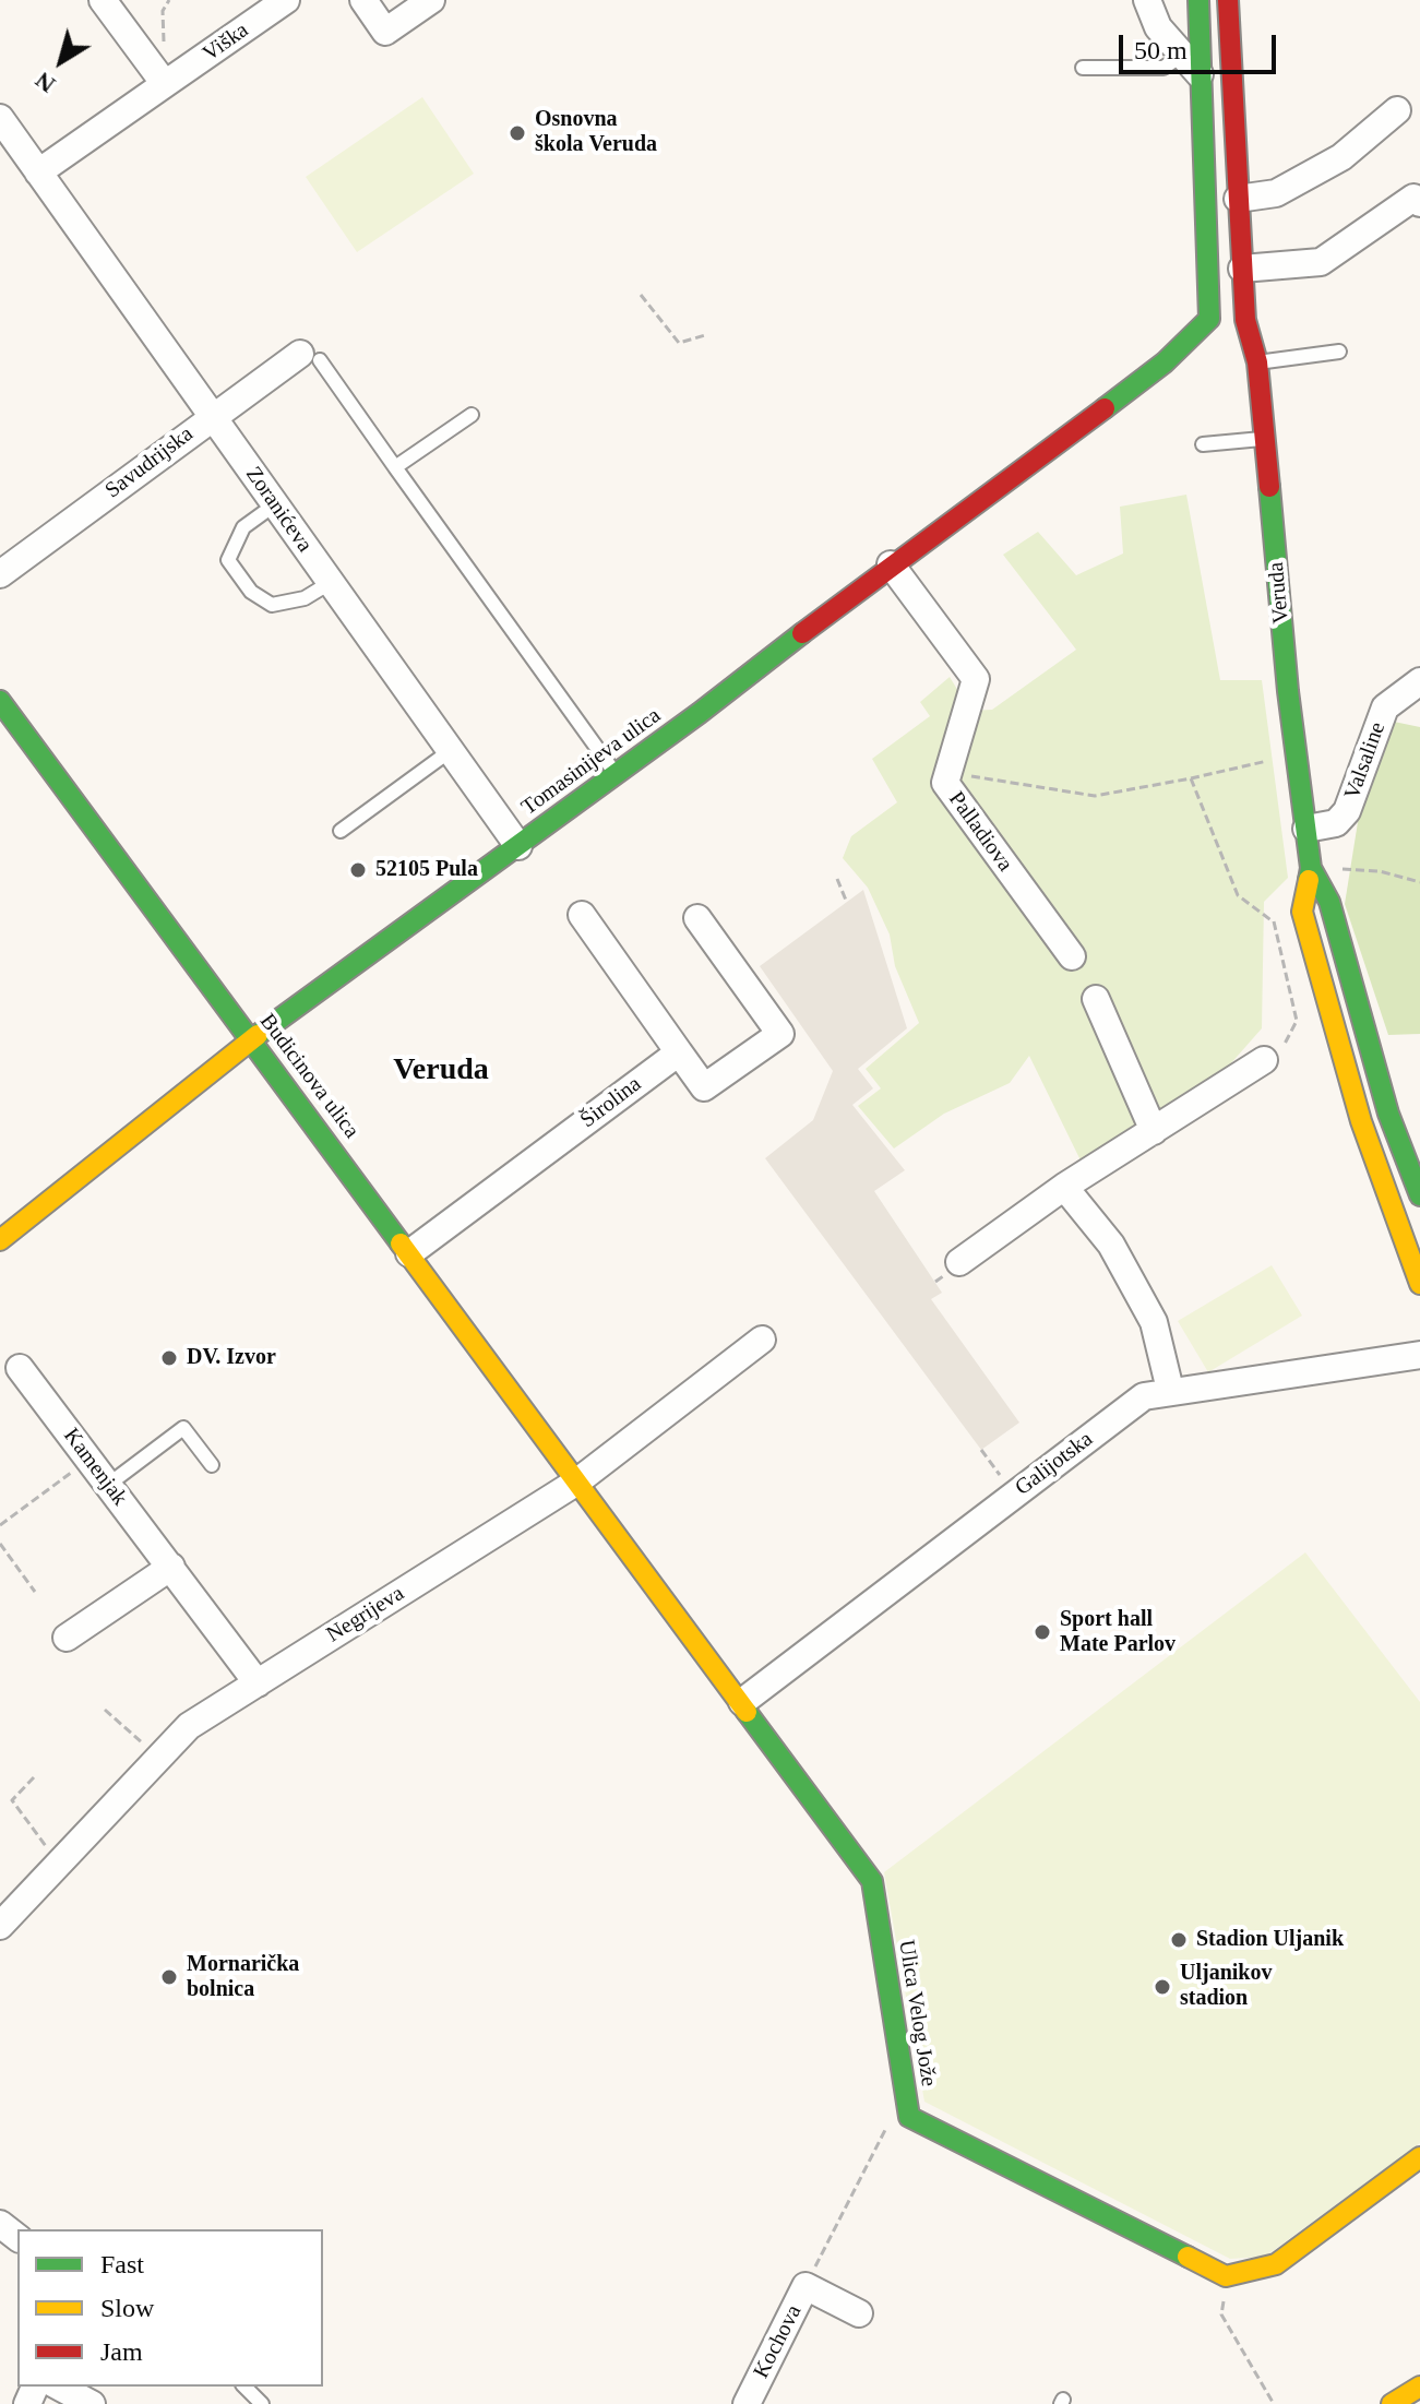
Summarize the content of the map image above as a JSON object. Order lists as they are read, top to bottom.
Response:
{
  "streets": {
    "main road": [
      "Veruda",
      "Tomasinijeva ulica",
      "Budicinova ulica",
      "Ulica Velog Jože"
    ],
    "street": [
      "Viška",
      "Savudrijska",
      "Zoranićeva",
      "Valsaline",
      "Palladiova",
      "Širolina",
      "Galijotska",
      "Kamenjak",
      "Negrijeva",
      "Kochova"
    ]
  },
  "crossings": [
    ["Savudrijska", "Zoranićeva"],
    ["Zoranićeva", "Tomasinijeva ulica"],
    ["Veruda", "Valsaline"],
    ["Tomasinijeva ulica", "Palladiova"],
    ["Tomasinijeva ulica", "Budicinova ulica"],
    ["Budicinova ulica", "Širolina"],
    ["Budicinova ulica", "Negrijeva"],
    ["Budicinova ulica", "Ulica Velog Jože"],
    ["Galijotska", "Ulica Velog Jože"],
    ["Kamenjak", "Negrijeva"],
    ["Negrijeva", "Ulica Velog Jože"]
  ],
  "districts": ["Veruda"],
  "places": [
    "Osnovna škola Veruda",
    "52105 Pula",
    "DV. Izvor",
    "Sport hall Mate Parlov",
    "Stadion Uljanik",
    "Mornarička bolnica",
    "Uljanikov stadion"
  ],
  "legend": ["Fast", "Slow", "Jam"],
  "scale_bar": "50 m",
  "north": "bottom left"
}
